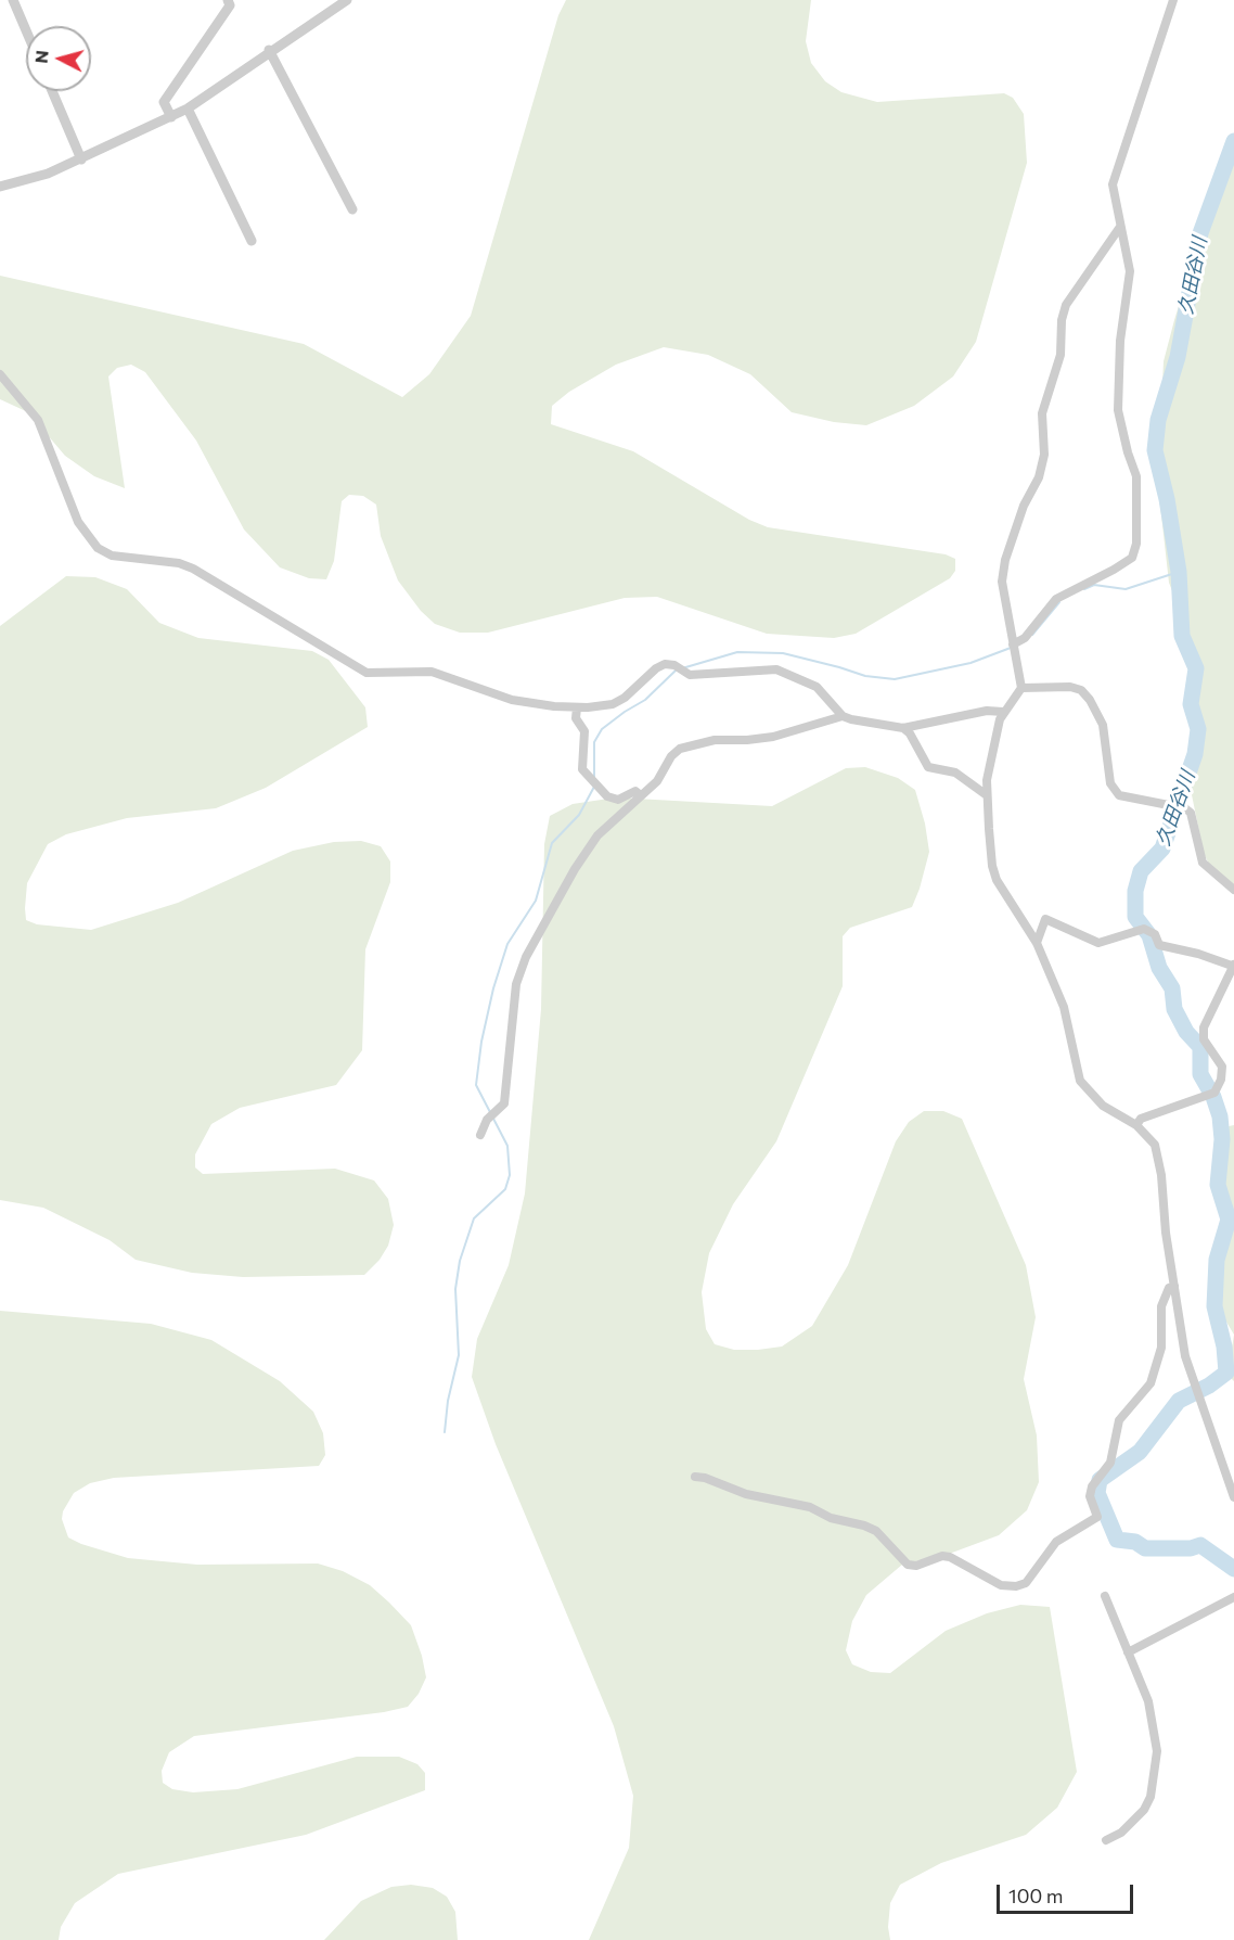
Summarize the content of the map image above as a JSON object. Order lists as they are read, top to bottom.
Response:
{
  "water": ["久田谷川"],
  "scale_bar": "100 m",
  "north": "left"
}
